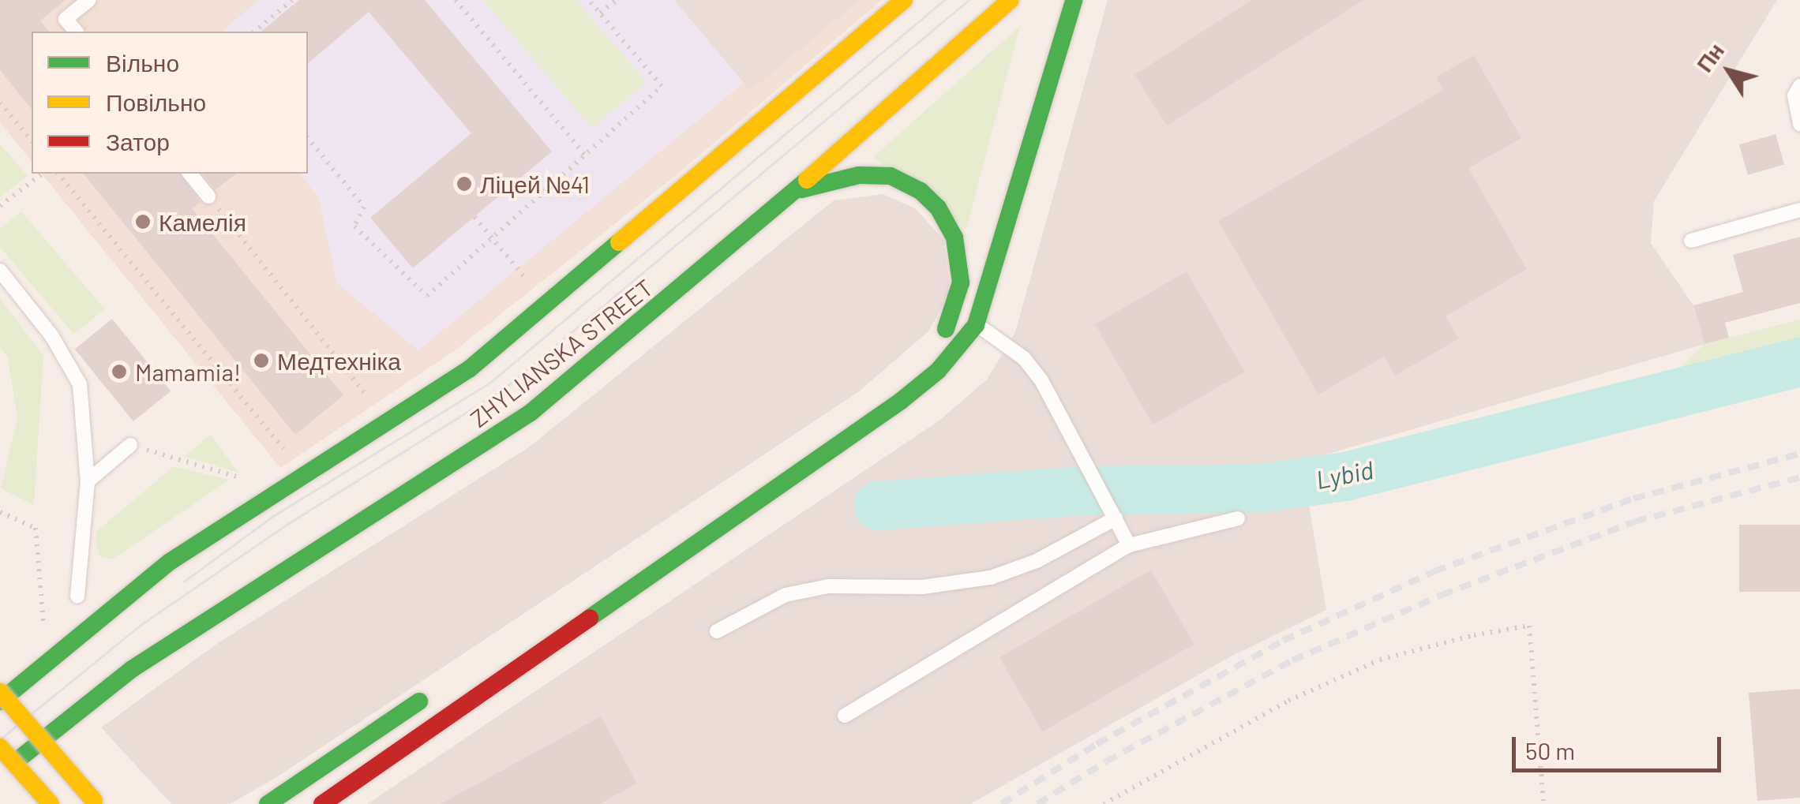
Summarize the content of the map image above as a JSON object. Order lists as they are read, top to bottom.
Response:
{
  "streets": {
    "main road": ["ZHYLIANSKA STREET"]
  },
  "water": ["Lybid"],
  "places": [
    "Ліцей №41",
    "Камелія",
    "Медтехніка",
    "Mamamia!"
  ],
  "legend": ["Вільно", "Повільно", "Затор"],
  "scale_bar": "50 m",
  "north": "top left"
}
